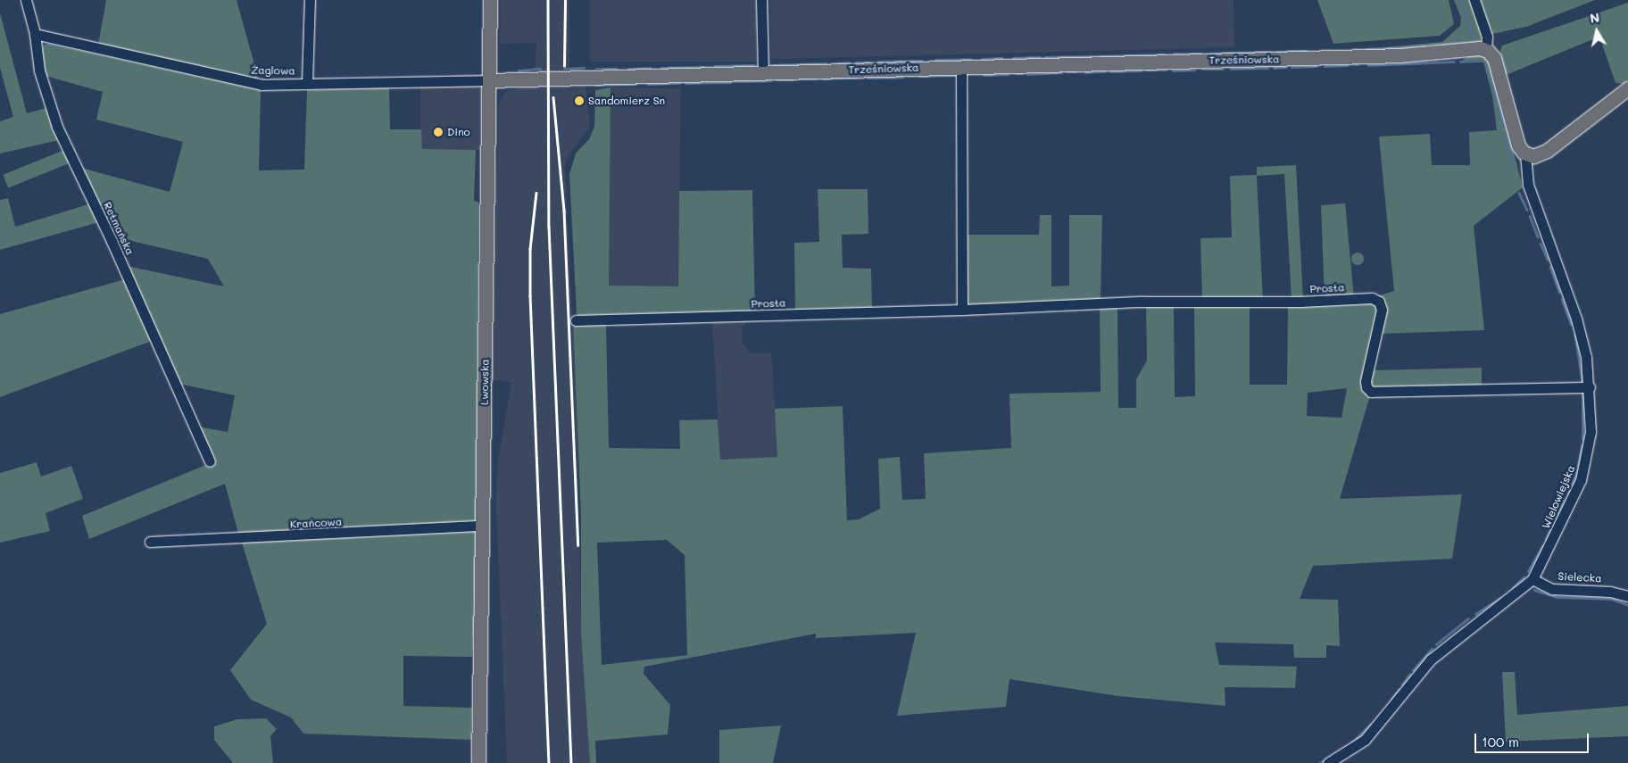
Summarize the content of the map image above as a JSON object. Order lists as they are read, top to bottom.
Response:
{
  "streets": {
    "main road": ["Trześniowska", "Lwowska"],
    "street": [
      "Żaglowa",
      "Retmańska",
      "Prosta",
      "Wielowiejska",
      "Krańcowa",
      "Sielecka"
    ]
  },
  "crossings": [
    ["Trześniowska", "Żaglowa"],
    ["Trześniowska", "Lwowska"],
    ["Żaglowa", "Retmańska"],
    ["Żaglowa", "Lwowska"],
    ["Prosta", "Wielowiejska"],
    ["Lwowska", "Krańcowa"],
    ["Wielowiejska", "Sielecka"]
  ],
  "places": ["Sandomierz Sn", "Dino"],
  "scale_bar": "100 m",
  "north": "top"
}
